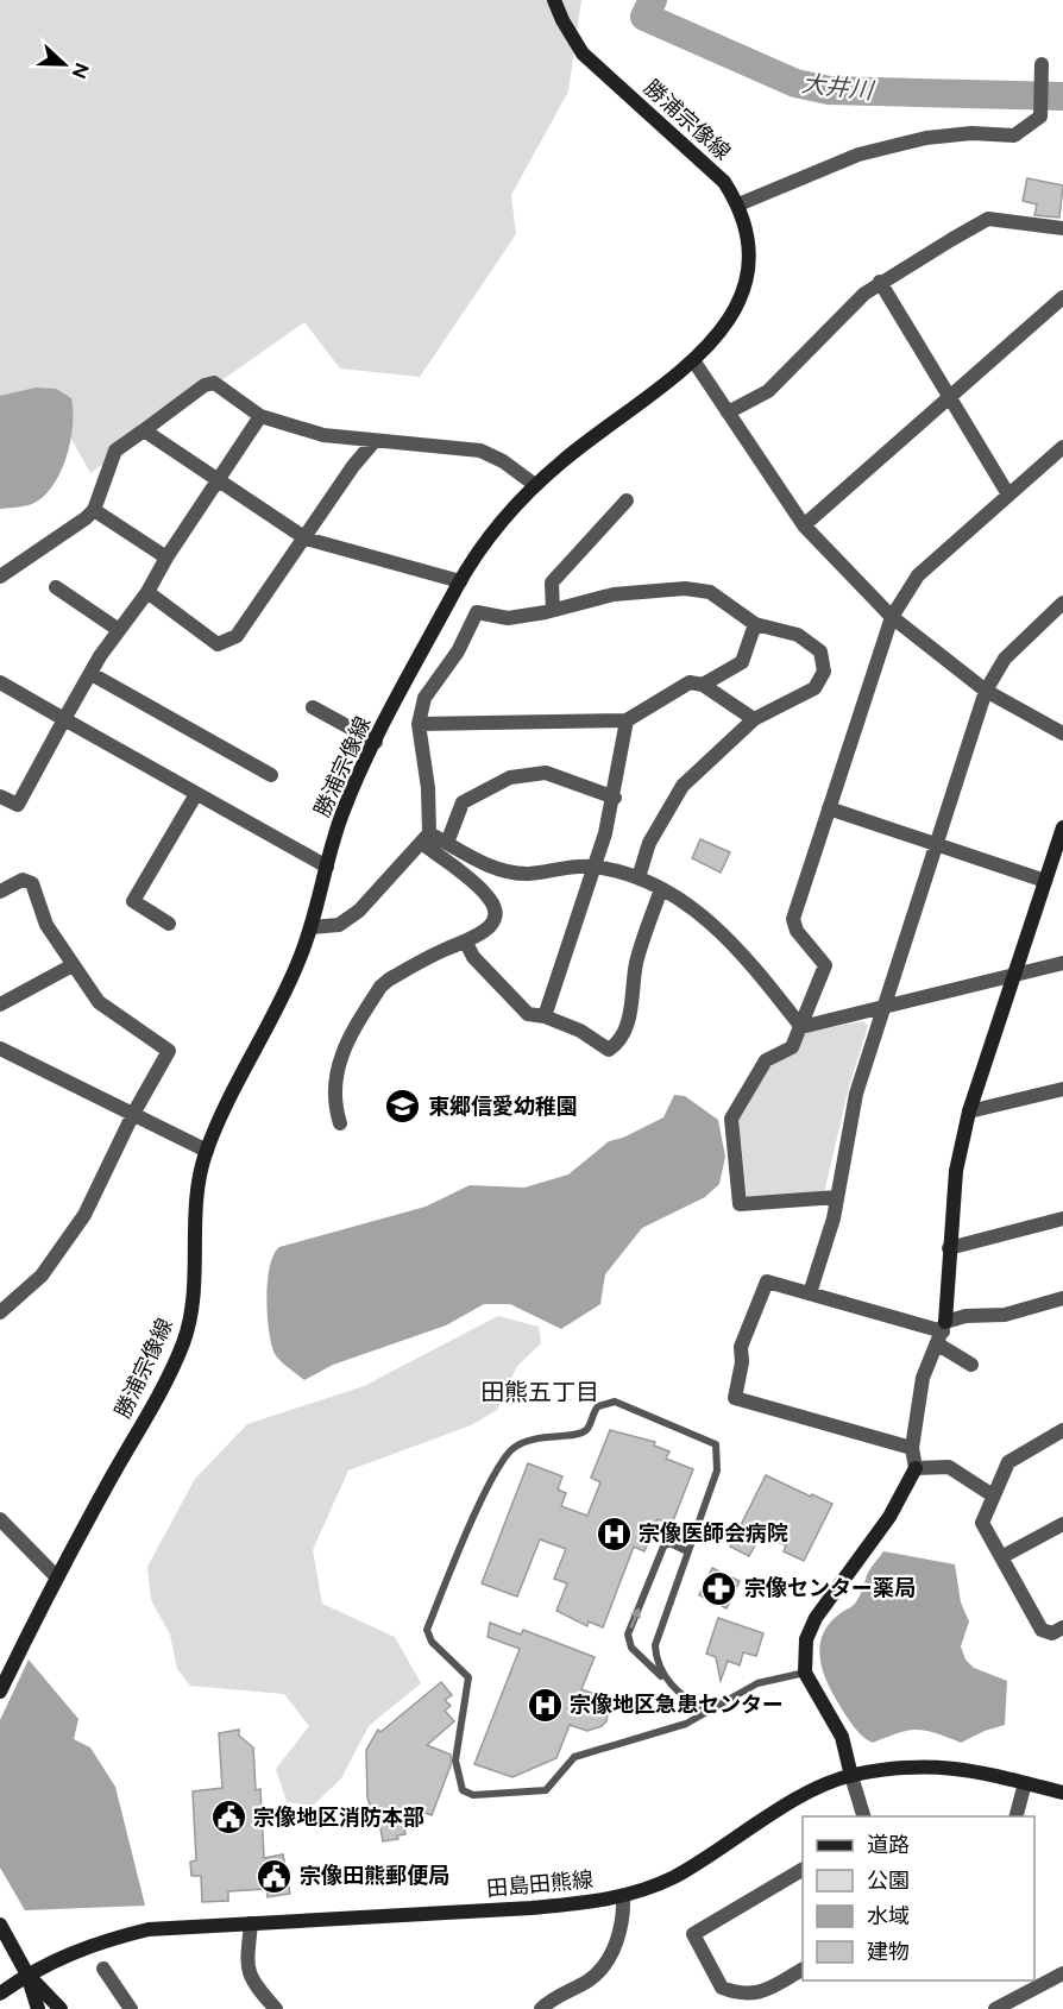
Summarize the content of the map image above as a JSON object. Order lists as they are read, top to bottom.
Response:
{
  "streets": {
    "main road": ["勝浦宗像線", "田島田熊線"]
  },
  "districts": ["田熊五丁目"],
  "water": ["大井川"],
  "places": {
    "school or university": ["東郷信愛幼稚園"],
    "hospital": ["宗像医師会病院", "宗像地区急患センター"],
    "pharmacy": ["宗像センター薬局"],
    "public building": ["宗像地区消防本部", "宗像田熊郵便局"]
  },
  "legend": [
    "道路",
    "公園",
    "水域",
    "建物"
  ],
  "north": "right"
}
